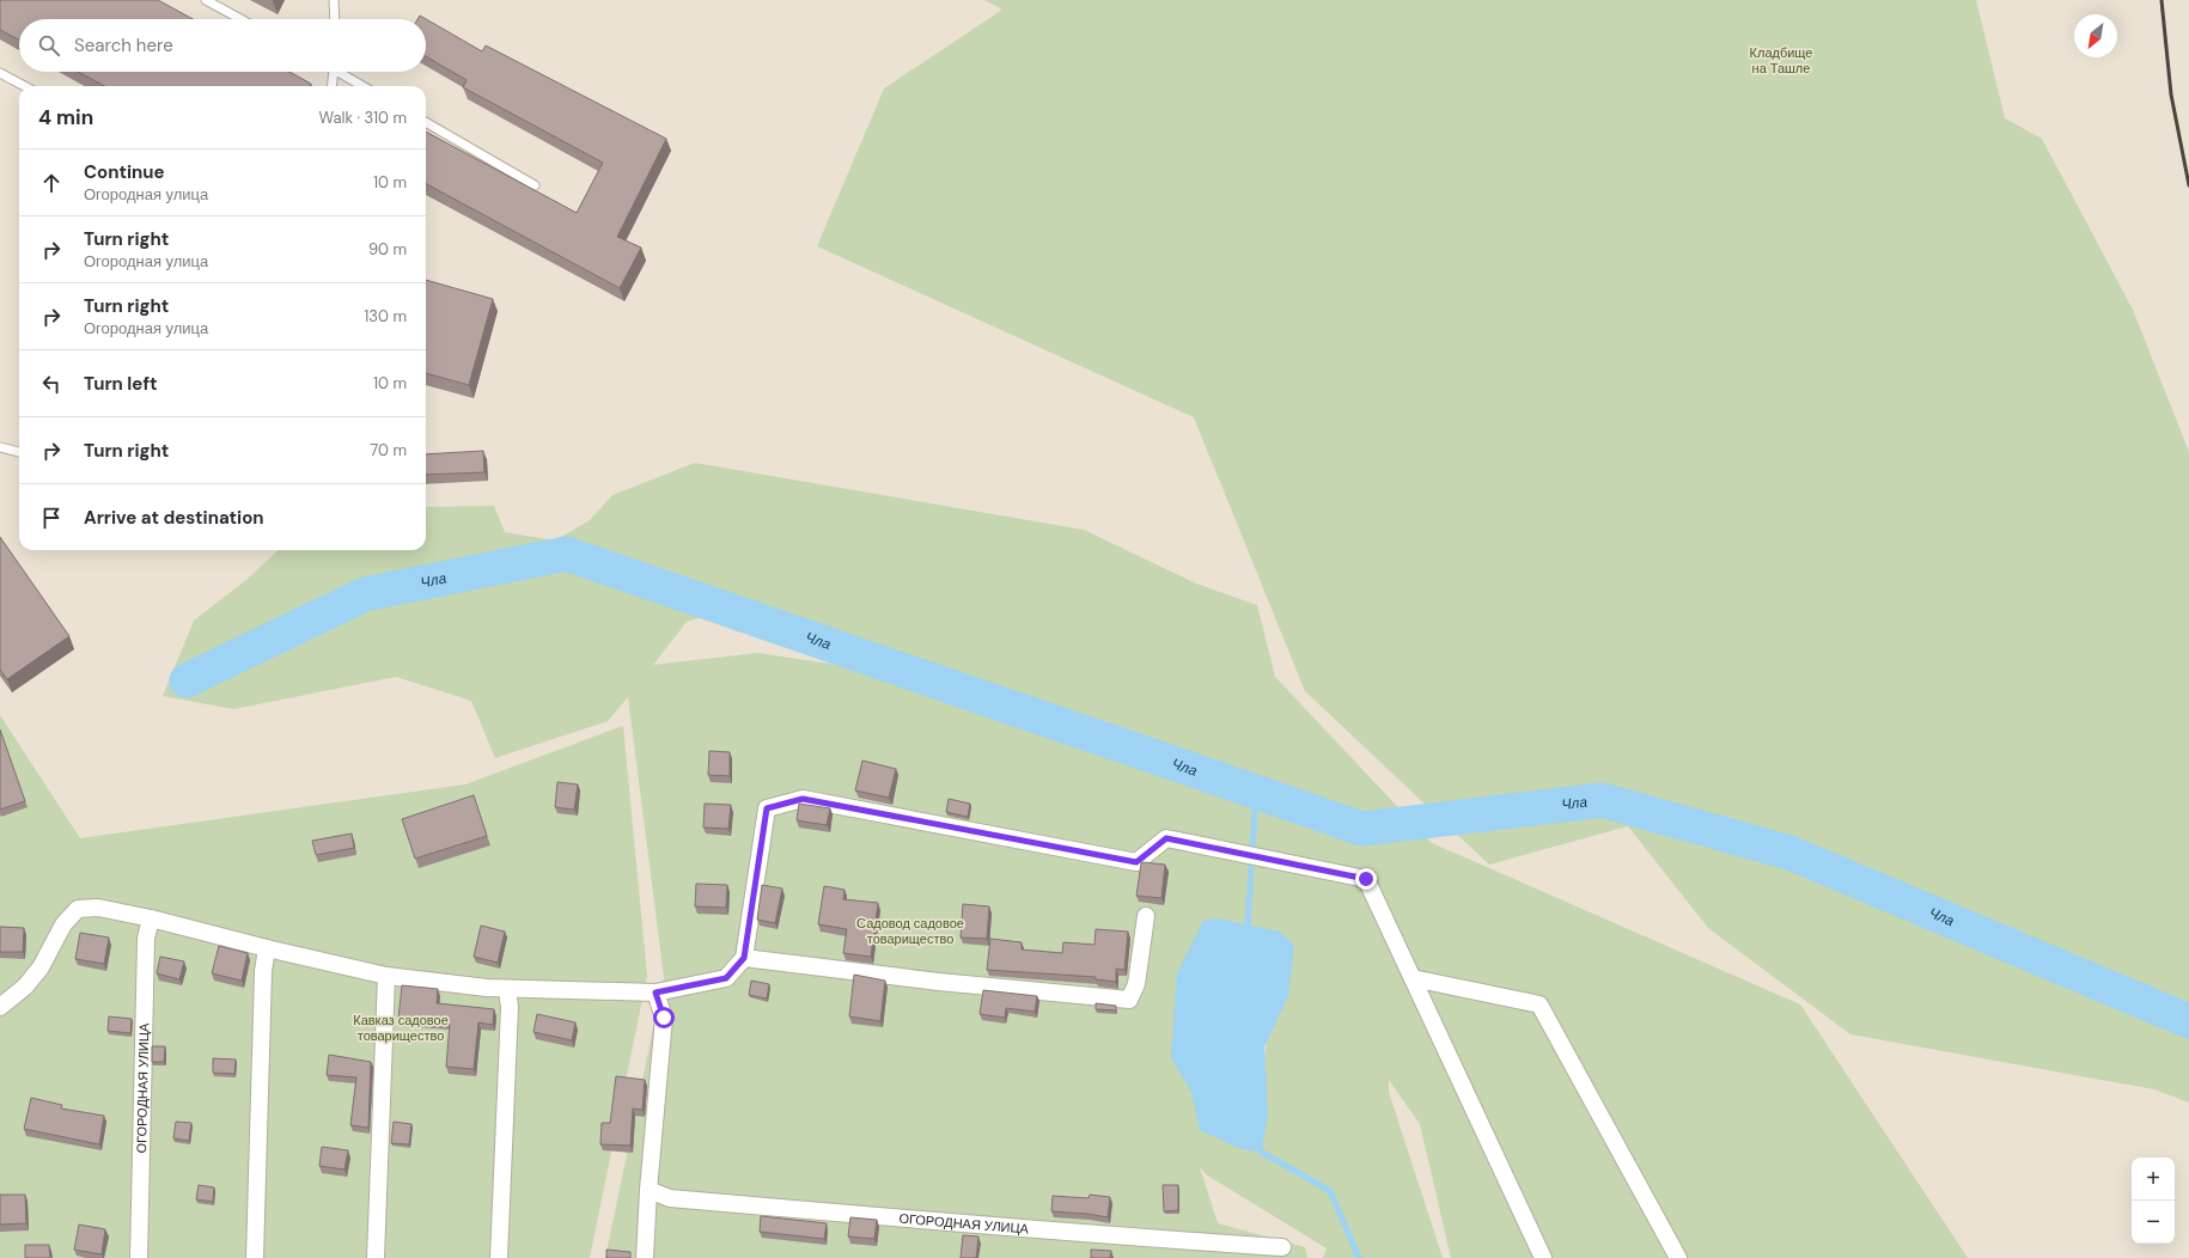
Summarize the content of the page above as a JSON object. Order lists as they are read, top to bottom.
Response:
{
  "streets": {
    "street": ["ОГОРОДНАЯ УЛИЦА"]
  },
  "water": ["Чла"],
  "parks": ["Кладбище на Ташле", "Садовод садовое товарищество", "Кавказ садовое товарищество"],
  "north": "bottom left",
  "page": {
    "search": "Search here",
    "heading": ["4 min", "Walk · 310 m"],
    "list": [
      ["Continue", "Огородная улица", "10 m"],
      ["Turn right", "Огородная улица", "90 m"],
      ["Turn right", "Огородная улица", "130 m"],
      ["Turn left", "10 m"],
      ["Turn right", "70 m"],
      "Arrive at destination"
    ],
    "map_buttons": ["+", "−"]
  }
}
